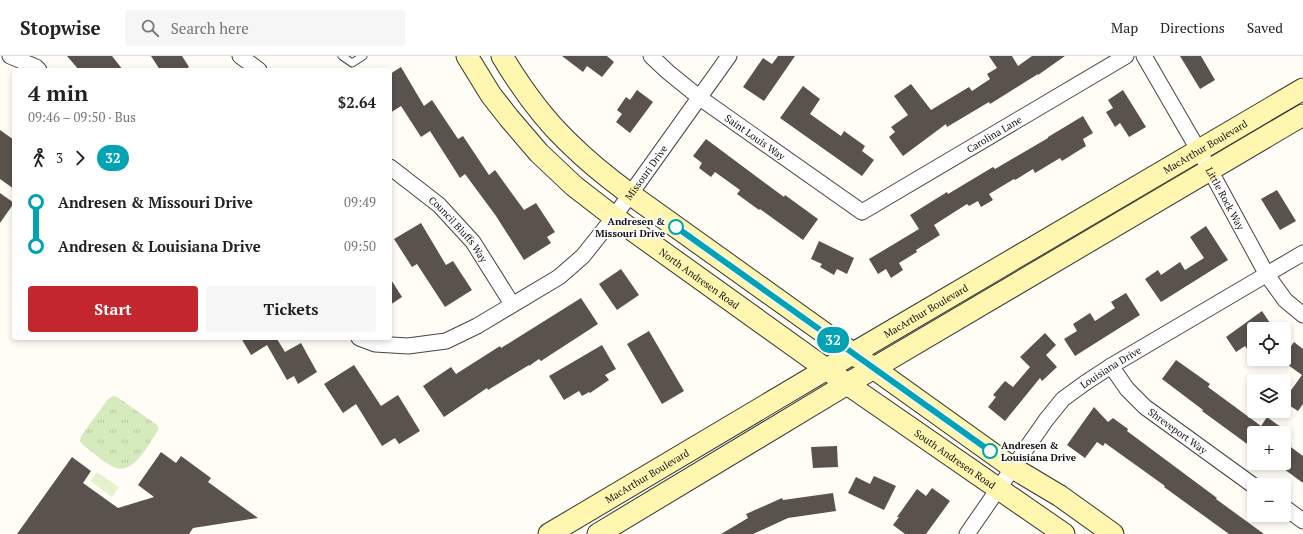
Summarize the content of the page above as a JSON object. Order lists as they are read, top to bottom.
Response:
{
  "streets": {
    "street": [
      "Carolina Lane",
      "Saint Louis Way",
      "MacArthur Boulevard",
      "Missouri Drive",
      "Little Rock Way",
      "Council Bluffs Way",
      "North Andresen Road",
      "Louisiana Drive",
      "Shreveport Way",
      "South Andresen Road"
    ]
  },
  "crossings": [
    ["Carolina Lane", "Saint Louis Way"],
    ["Saint Louis Way", "Missouri Drive"],
    ["MacArthur Boulevard", "Little Rock Way"],
    ["MacArthur Boulevard", "North Andresen Road"],
    ["Missouri Drive", "Council Bluffs Way"],
    ["Missouri Drive", "North Andresen Road"],
    ["Little Rock Way", "Louisiana Drive"],
    ["North Andresen Road", "South Andresen Road"],
    ["Louisiana Drive", "Shreveport Way"],
    ["Louisiana Drive", "South Andresen Road"]
  ],
  "places": ["Andresen & Missouri Drive", "Andresen & Louisiana Drive"],
  "lines": ["bus line 32"],
  "page": {
    "header": "Stopwise",
    "search": "Search here",
    "nav": ["Map", "Directions", "Saved"],
    "on_map": "32",
    "heading": ["4 min", "09:46 – 09:50 · Bus", "$2.64"],
    "legs": ["3", "32"],
    "list": [
      {
        "name": "Andresen & Missouri Drive",
        "value": "09:49"
      },
      {
        "name": "Andresen & Louisiana Drive",
        "value": "09:50"
      }
    ],
    "buttons": ["Start", "Tickets"],
    "map_buttons": ["+", "−"]
  }
}
